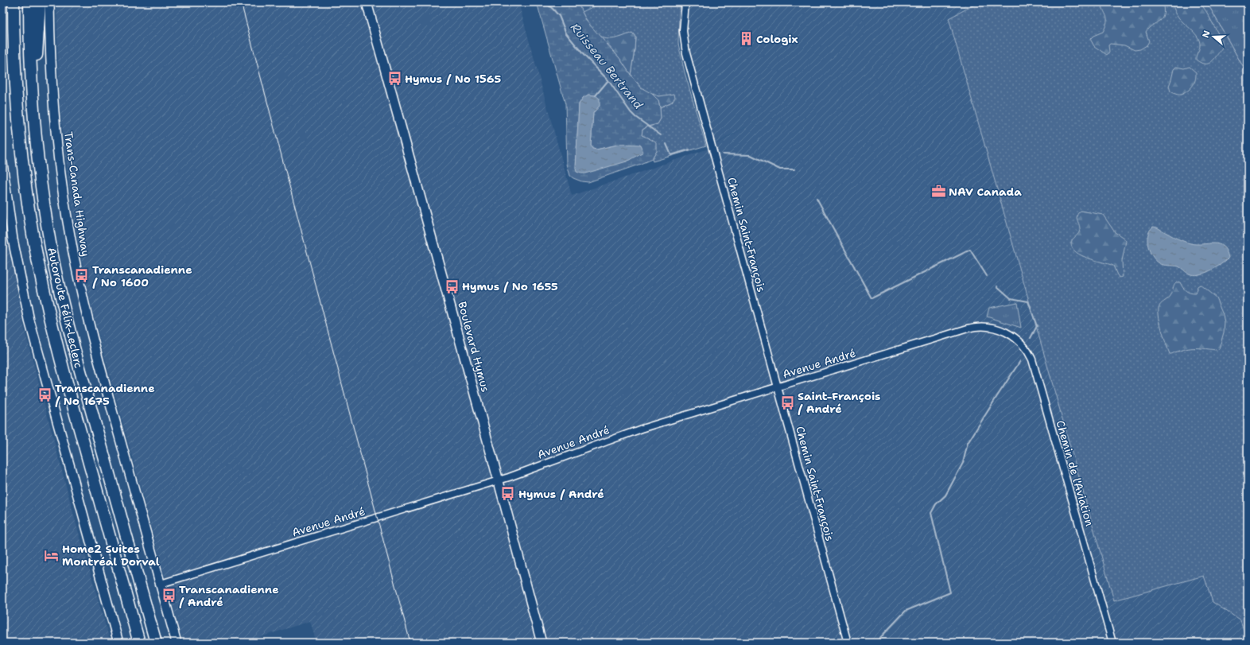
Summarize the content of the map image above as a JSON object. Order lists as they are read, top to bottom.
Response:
{
  "streets": {
    "highway": ["Autoroute Félix-Leclerc"],
    "main road": ["Trans-Canada Highway", "Boulevard Hymus"],
    "street": ["Chemin Saint-François", "Avenue André", "Chemin de l'Aviation"]
  },
  "crossings": [
    ["Trans-Canada Highway", "Avenue André"],
    ["Chemin Saint-François", "Avenue André"],
    ["Boulevard Hymus", "Avenue André"],
    ["Avenue André", "Chemin de l'Aviation"]
  ],
  "water": ["Ruisseau Bertrand"],
  "places": {
    "building": ["Cologix"],
    "bus stop": [
      "Hymus / No 1565",
      "Transcanadienne / No 1600",
      "Hymus / No 1655",
      "Transcanadienne / No 1675",
      "Saint-François / André",
      "Hymus / André",
      "Transcanadienne / André"
    ],
    "office": ["NAV Canada"],
    "hotel": ["Home2 Suites Montréal Dorval"]
  },
  "north": "left"
}
